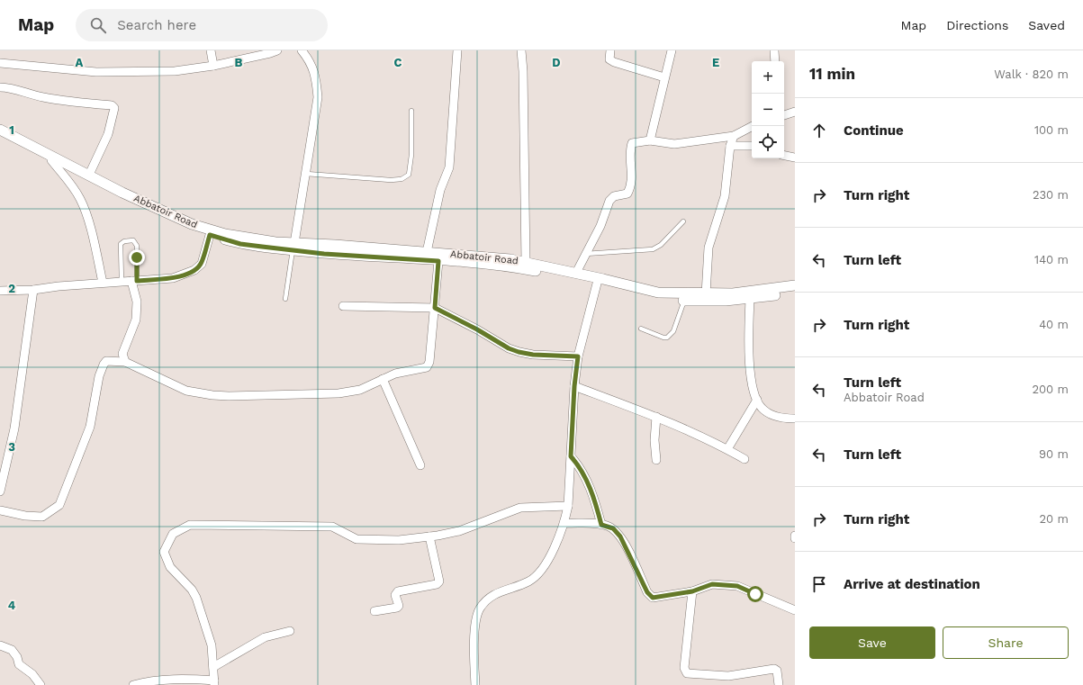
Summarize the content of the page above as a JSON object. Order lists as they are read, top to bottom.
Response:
{
  "streets": {
    "street": ["Abbatoir Road"]
  },
  "page": {
    "header": "Map",
    "search": "Search here",
    "nav": ["Map", "Directions", "Saved"],
    "heading": ["11 min", "Walk · 820 m"],
    "map_buttons": ["+", "−"],
    "list": [
      ["Continue", "100 m"],
      ["Turn right", "230 m"],
      ["Turn left", "140 m"],
      ["Turn right", "40 m"],
      ["Turn left", "Abbatoir Road", "200 m"],
      ["Turn left", "90 m"],
      ["Turn right", "20 m"],
      "Arrive at destination"
    ],
    "buttons": ["Save", "Share"]
  },
  "grid": {
    "columns": [
      "A",
      "B",
      "C",
      "D",
      "E"
    ],
    "rows": [
      "1",
      "2",
      "3",
      "4"
    ]
  }
}
